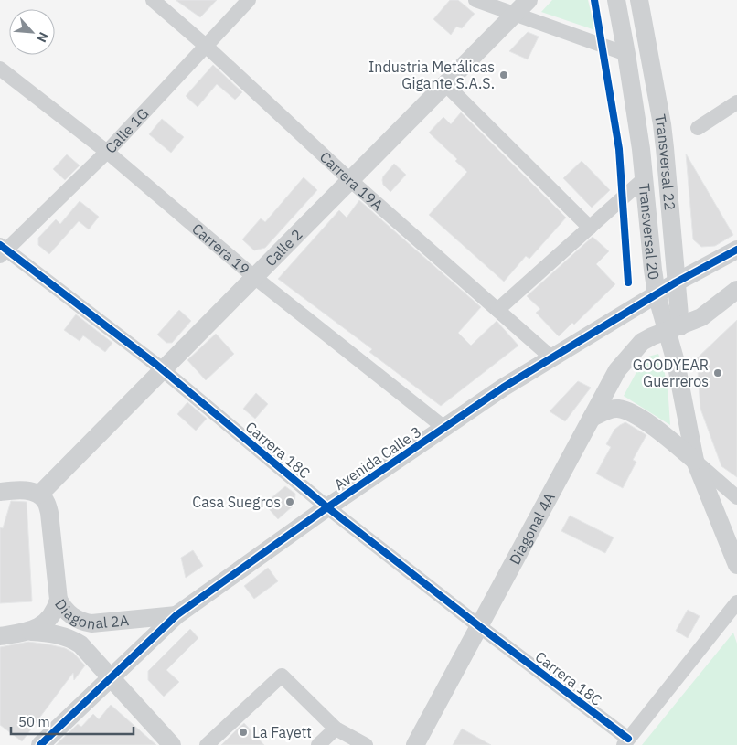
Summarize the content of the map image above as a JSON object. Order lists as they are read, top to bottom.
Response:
{
  "streets": {
    "street": [
      "Calle 1G",
      "Transversal 22",
      "Carrera 19A",
      "Transversal 20",
      "Calle 2",
      "Carrera 19",
      "Carrera 18C",
      "Avenida Calle 3",
      "Diagonal 4A",
      "Diagonal 2A"
    ]
  },
  "crossings": [
    ["Calle 1G", "Carrera 19A"],
    ["Calle 1G", "Carrera 19"],
    ["Calle 1G", "Carrera 18C"],
    ["Transversal 22", "Transversal 20"],
    ["Transversal 22", "Avenida Calle 3"],
    ["Transversal 22", "Diagonal 4A"],
    ["Carrera 19A", "Calle 2"],
    ["Carrera 19A", "Avenida Calle 3"],
    ["Transversal 20", "Avenida Calle 3"],
    ["Transversal 20", "Diagonal 4A"],
    ["Calle 2", "Carrera 19"],
    ["Calle 2", "Carrera 18C"],
    ["Carrera 19", "Avenida Calle 3"],
    ["Carrera 18C", "Avenida Calle 3"],
    ["Carrera 18C", "Diagonal 4A"],
    ["Avenida Calle 3", "Diagonal 2A"]
  ],
  "places": [
    "Industria Metálicas Gigante S.A.S.",
    "GOODYEAR Guerreros",
    "Casa Suegros",
    "La Fayett"
  ],
  "scale_bar": "50 m",
  "north": "bottom right"
}
